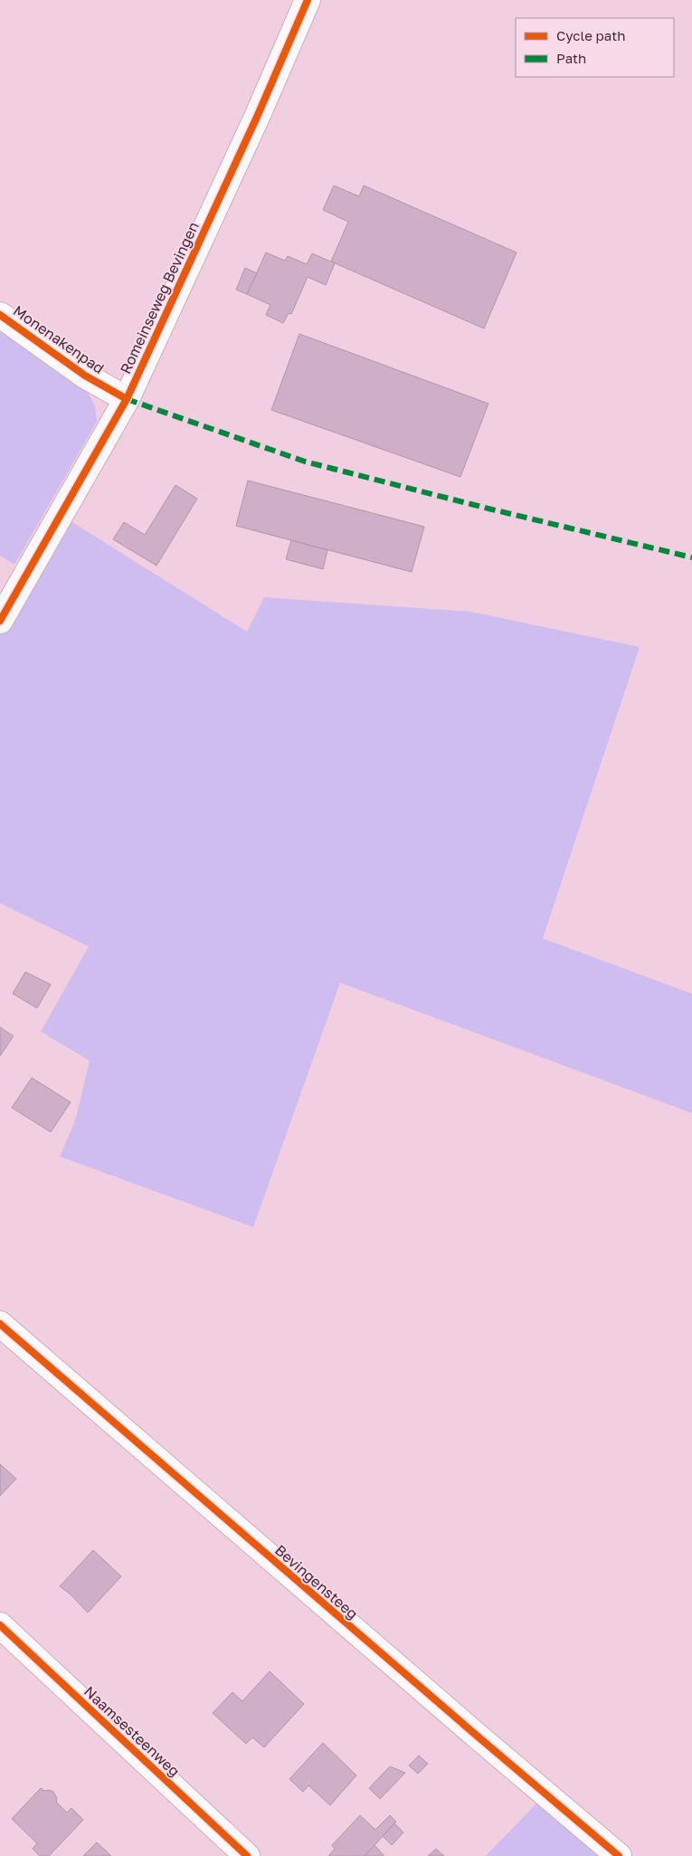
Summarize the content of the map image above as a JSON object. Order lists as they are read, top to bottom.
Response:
{
  "streets": {
    "street": [
      "Romeinseweg Bevingen",
      "Monenakenpad",
      "Bevingensteeg",
      "Naamsesteenweg"
    ]
  },
  "crossings": [
    ["Romeinseweg Bevingen", "Monenakenpad"]
  ],
  "legend": ["Cycle path", "Path"]
}
